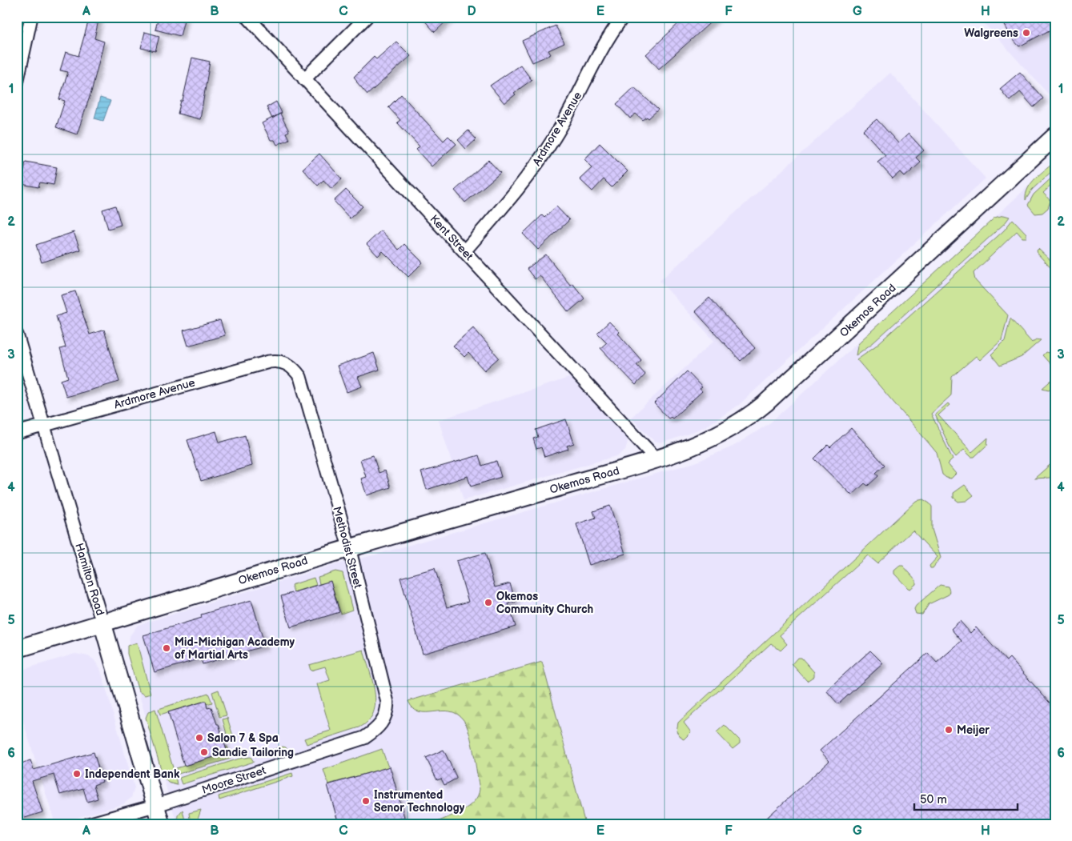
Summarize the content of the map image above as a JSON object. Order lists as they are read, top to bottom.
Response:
{
  "streets": {
    "main road": ["Okemos Road", "Hamilton Road"],
    "street": [
      "Ardmore Avenue",
      "Kent Street",
      "Methodist Street",
      "Moore Street"
    ]
  },
  "crossings": [
    ["Ardmore Avenue", "Kent Street"],
    ["Ardmore Avenue", "Methodist Street"],
    ["Ardmore Avenue", "Hamilton Road"],
    ["Kent Street", "Okemos Road"],
    ["Okemos Road", "Methodist Street"],
    ["Okemos Road", "Hamilton Road"],
    ["Methodist Street", "Moore Street"],
    ["Hamilton Road", "Moore Street"]
  ],
  "places": [
    "Walgreens",
    "Okemos Community Church",
    "Mid-Michigan Academy of Martial Arts",
    "Meijer",
    "Salon 7 & Spa",
    "Sandie Tailoring",
    "Independent Bank",
    "Instrumented Senor Technology"
  ],
  "scale_bar": "50 m",
  "grid": {
    "columns": [
      "A",
      "B",
      "C",
      "D",
      "E",
      "F",
      "G",
      "H"
    ],
    "rows": [
      "1",
      "2",
      "3",
      "4",
      "5",
      "6"
    ]
  }
}
